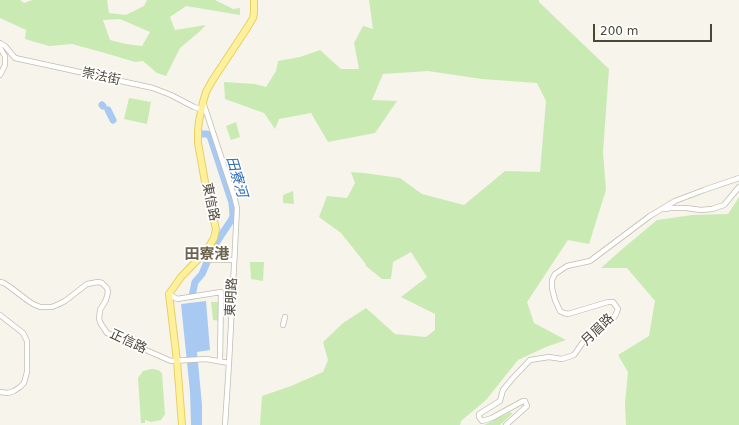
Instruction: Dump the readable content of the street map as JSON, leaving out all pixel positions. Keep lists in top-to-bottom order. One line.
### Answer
{"streets":{"main road":["東信路"],"street":["崇法街","東明路","月眉路","正信路"]},"crossings":[["崇法街","東信路"],["崇法街","東明路"],["東信路","東明路"]],"districts":["田寮港"],"water":["田寮河"],"scale_bar":"200 m"}
